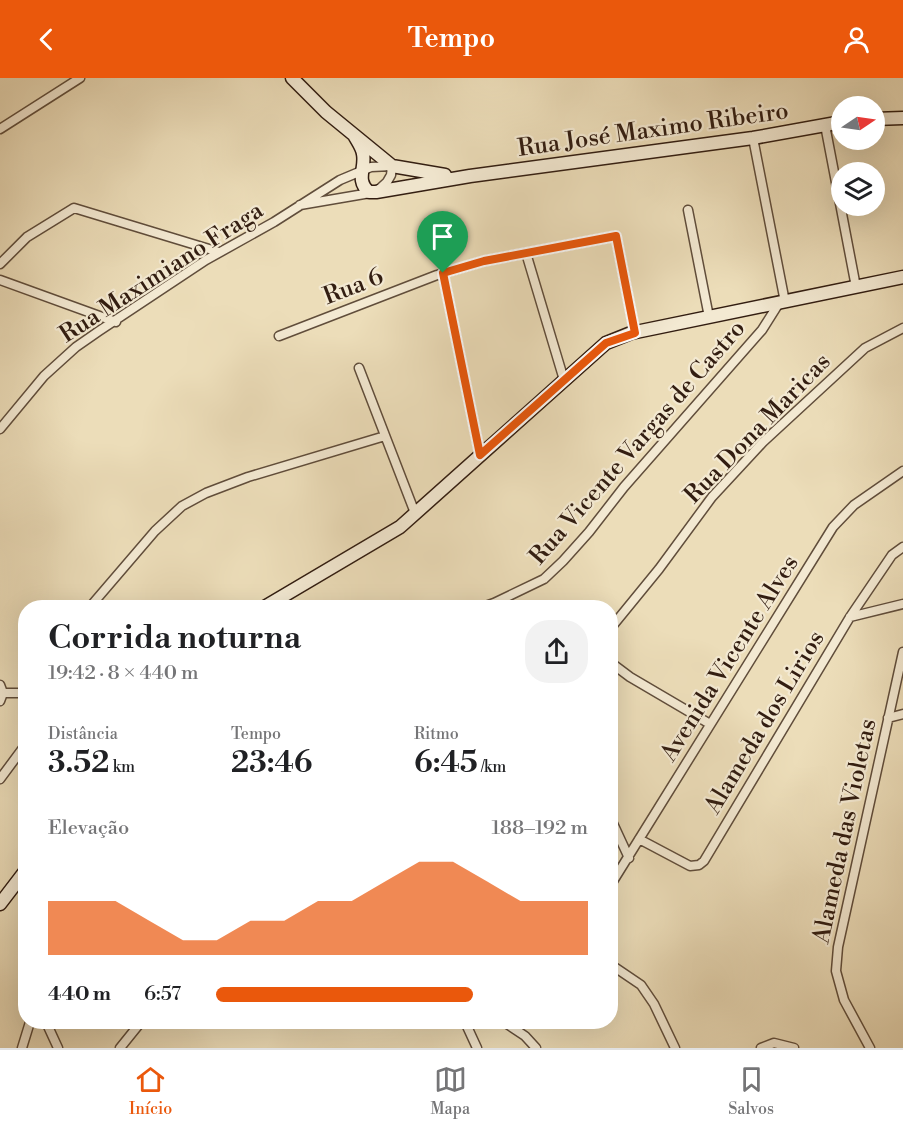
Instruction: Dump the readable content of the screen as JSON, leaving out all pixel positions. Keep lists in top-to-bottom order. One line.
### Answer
{"streets":{"street":["Rua José Maximo Ribeiro","Rua Maximiano Fraga","Rua 6","Rua Dona Maricas","Rua Vicente Vargas de Castro","Avenida Vicente Alves","Alameda dos Lirios","Alameda das Violetas"]},"crossings":[["Rua José Maximo Ribeiro","Rua Maximiano Fraga"],["Avenida Vicente Alves","Alameda dos Lirios"]],"north":"right","page":{"header":"Tempo","heading":["Corrida noturna","19:42 · 8 × 440 m"],"stats":[["Distância","3.52 km"],["Tempo","23:46"],["Ritmo","6:45 /km"]],"chart":["Elevação","188–192 m"],"list":[{"name":"440 m","note":"6:57"}],"tabs":["Início","Mapa","Salvos"]}}
